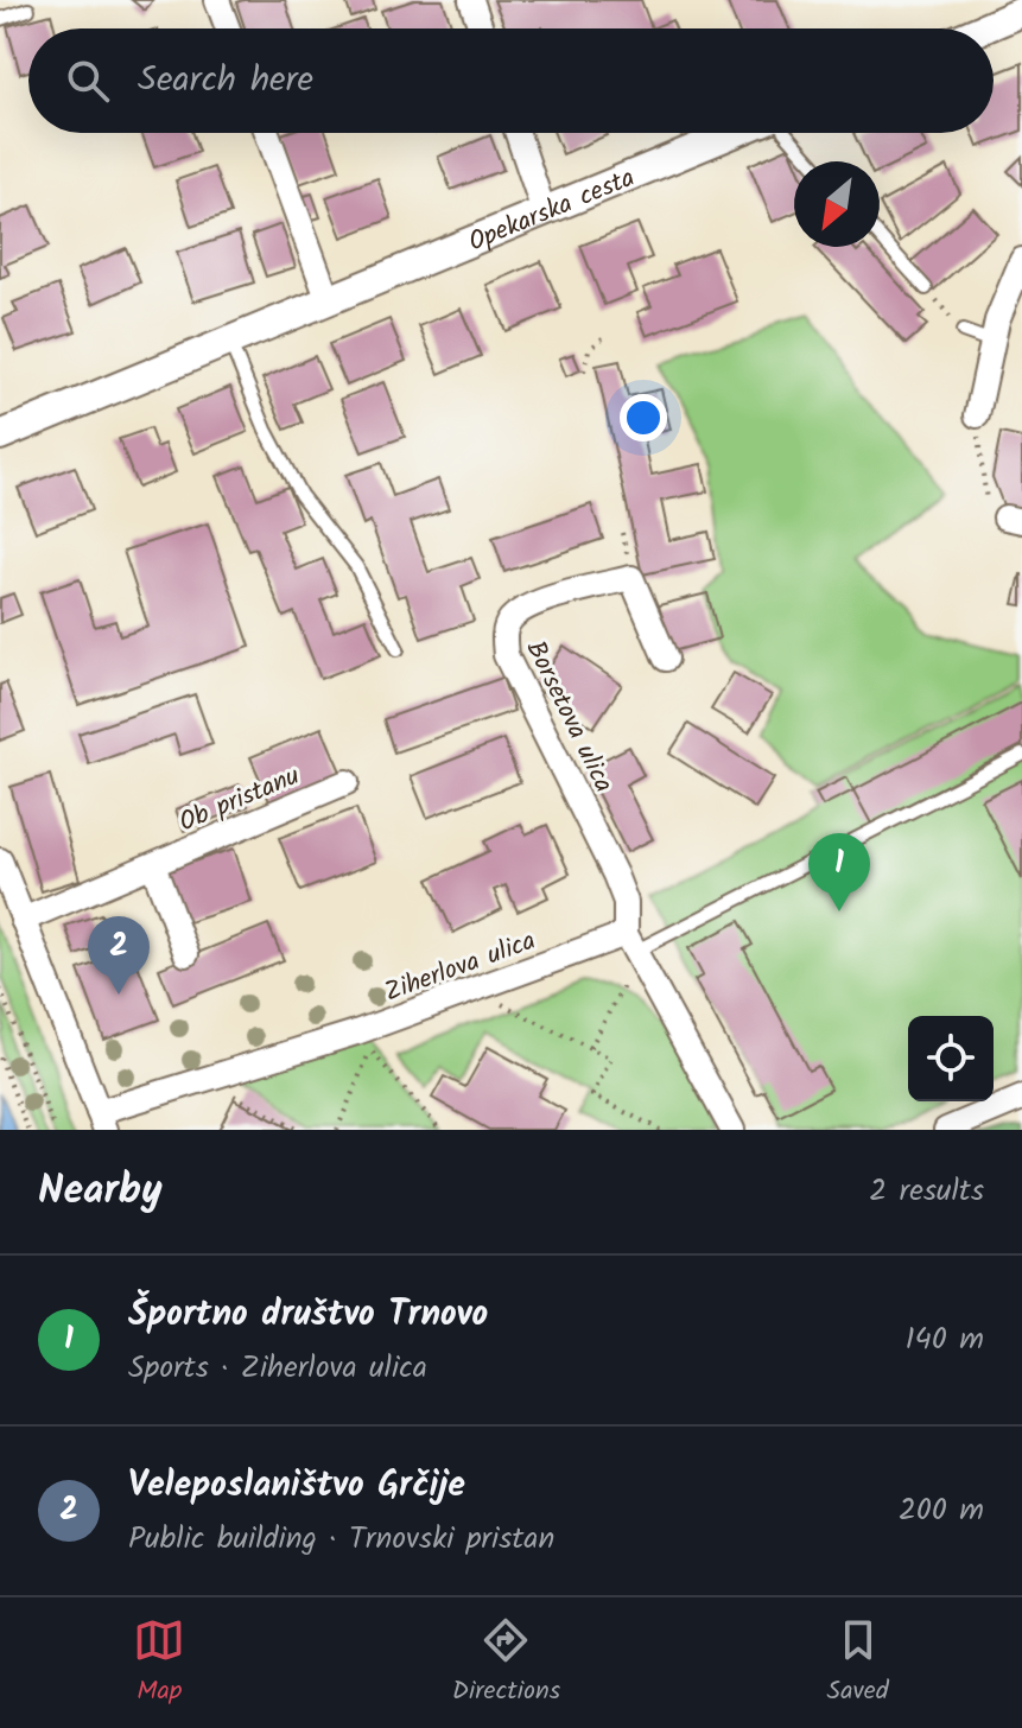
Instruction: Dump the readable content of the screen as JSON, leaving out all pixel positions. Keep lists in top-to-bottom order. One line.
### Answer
{"streets":{"street":["Opekarska cesta","Borsetova ulica","Ob pristanu","Ziherlova ulica"]},"crossings":[["Borsetova ulica","Ziherlova ulica"]],"north":"bottom left","page":{"search":"Search here","pins":["1","2"],"heading":["Nearby","2 results"],"list":[{"mark":"1","name":"Športno društvo Trnovo","note":"Sports · Ziherlova ulica","value":"140 m"},{"mark":"2","name":"Veleposlaništvo Grčije","note":"Public building · Trnovski pristan","value":"200 m"}],"nav":["Map","Directions","Saved"]}}
